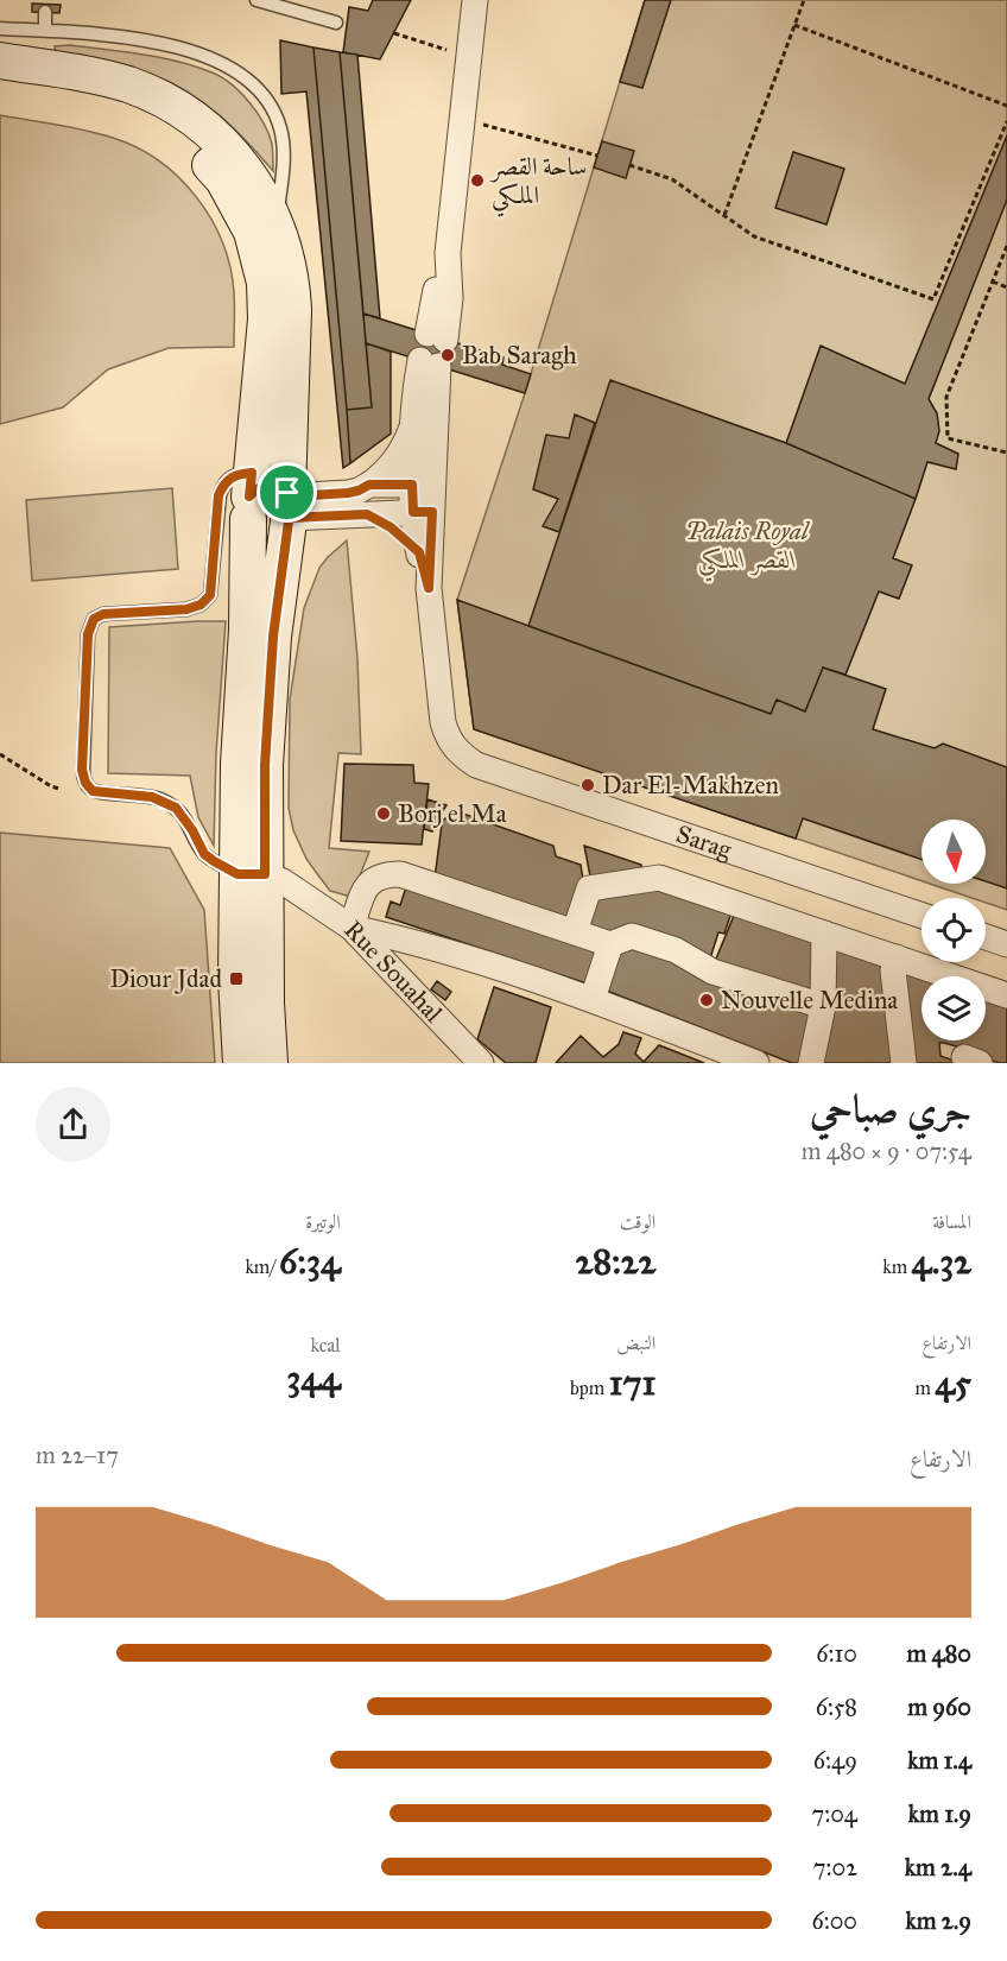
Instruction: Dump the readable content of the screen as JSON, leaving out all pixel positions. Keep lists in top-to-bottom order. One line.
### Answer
{"streets":{"street":["Sarag","Rue Souahal"]},"parks":["Palais Royal القصر الملكي"],"places":{"other":["ساحة القصر الملكي","Bab Saragh","Dar El-Makhzen","Borj el Ma","Nouvelle Medina"],"transit":["Diour Jdad"]},"north":"bottom","page":{"heading":["جري صباحي","07:54 · 9 × 480 m"],"stats":[["المسافة","4.32 km"],["الوقت","28:22"],["الوتيرة","6:34 /km"],["الارتفاع","45 m"],["النبض","171 bpm"],["kcal","344"]],"chart":["الارتفاع","17–22 m"],"list":[{"name":"480 m","note":"6:10"},{"name":"960 m","note":"6:58"},{"name":"1.4 km","note":"6:49"},{"name":"1.9 km","note":"7:04"},{"name":"2.4 km","note":"7:02"},{"name":"2.9 km","note":"6:00"}]}}
